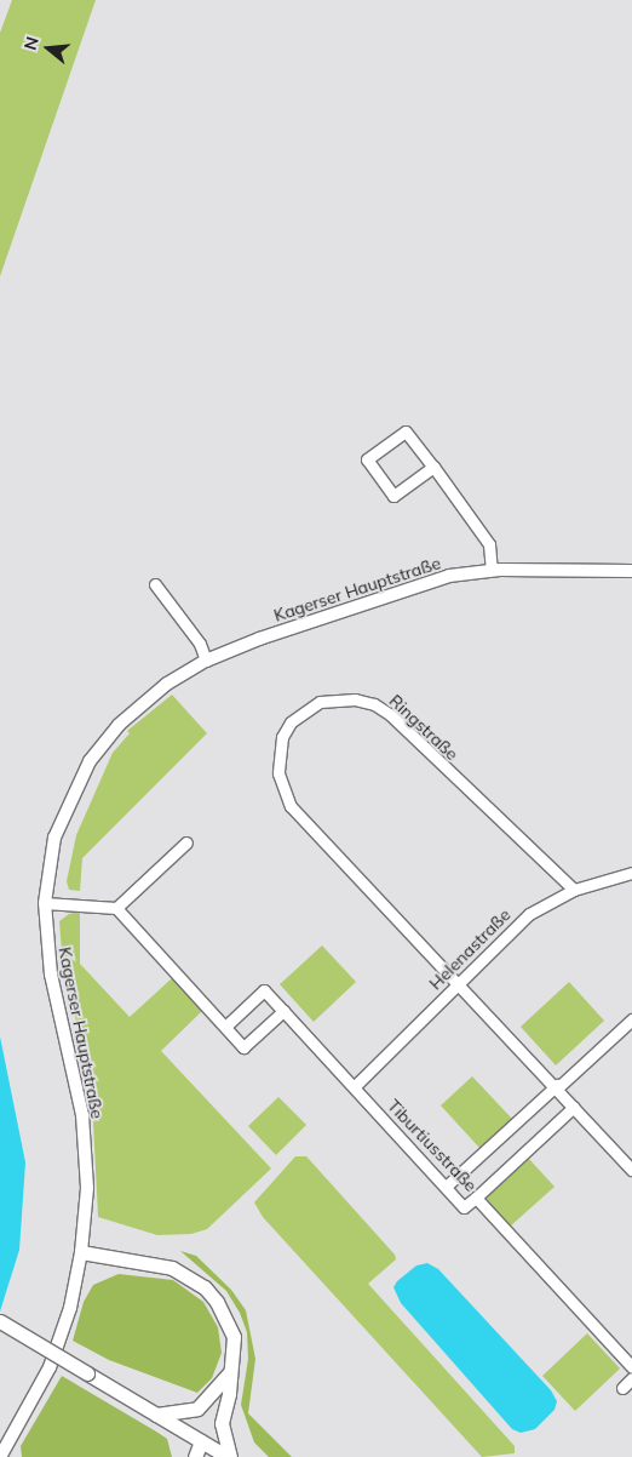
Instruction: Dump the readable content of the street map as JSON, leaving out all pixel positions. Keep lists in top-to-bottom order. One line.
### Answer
{"streets":{"street":["Kagerser Hauptstraße","Ringstraße","Helenastraße","Tiburtiusstraße"]},"crossings":[["Ringstraße","Helenastraße"],["Helenastraße","Tiburtiusstraße"]],"north":"left"}
